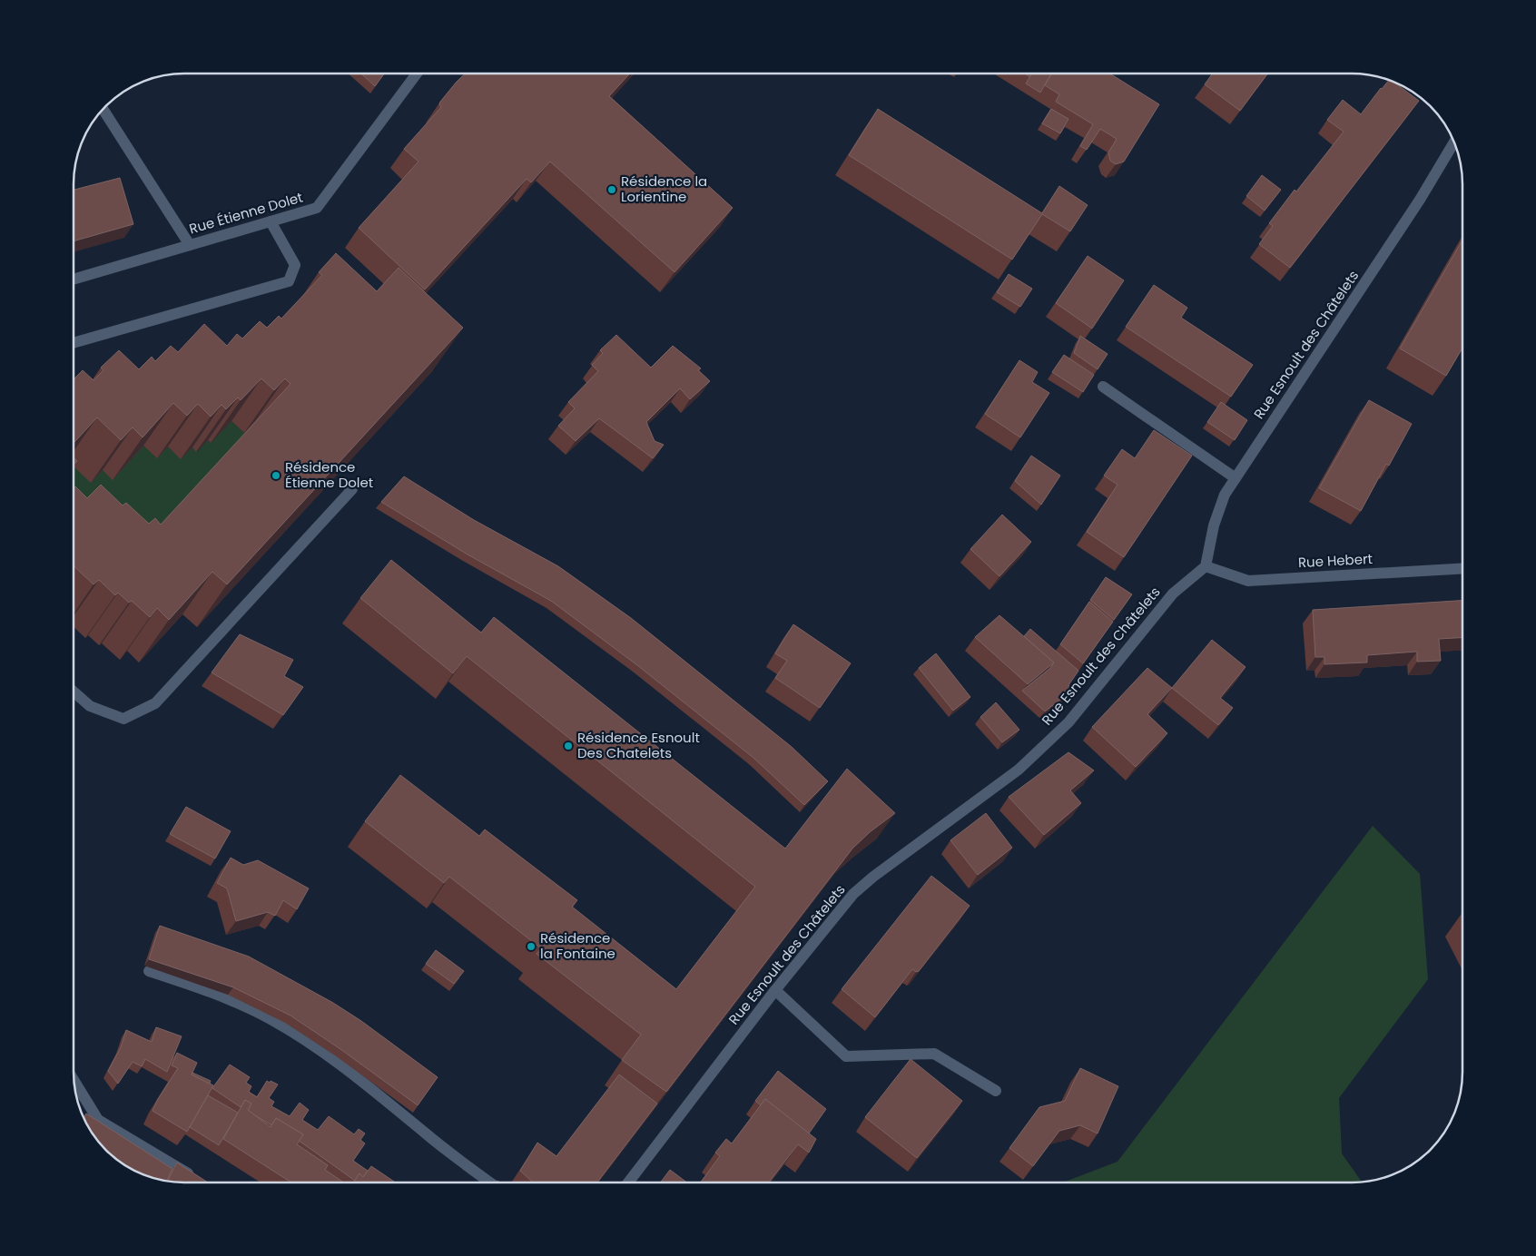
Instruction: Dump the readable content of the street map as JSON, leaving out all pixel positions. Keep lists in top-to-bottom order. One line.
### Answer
{"streets":{"street":["Rue Étienne Dolet","Rue Esnoult des Châtelets","Rue Hebert"]},"crossings":[["Rue Esnoult des Châtelets","Rue Hebert"]],"places":["Résidence la Lorientine","Résidence Étienne Dolet","Résidence Esnoult Des Chatelets","Résidence la Fontaine"]}
